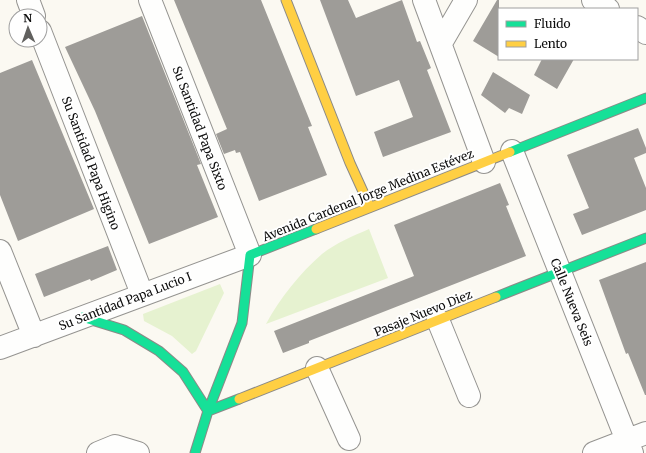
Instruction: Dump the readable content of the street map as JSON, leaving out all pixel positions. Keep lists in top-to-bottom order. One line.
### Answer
{"streets":{"street":["Su Santidad Papa Sixto","Su Santidad Papa Higino","Avenida Cardenal Jorge Medina Estévez","Su Santidad Papa Lucio I","Calle Nueva Seis","Pasaje Nuevo Diez"]},"crossings":[["Su Santidad Papa Sixto","Avenida Cardenal Jorge Medina Estévez"],["Su Santidad Papa Sixto","Su Santidad Papa Lucio I"],["Su Santidad Papa Higino","Su Santidad Papa Lucio I"],["Avenida Cardenal Jorge Medina Estévez","Su Santidad Papa Lucio I"],["Avenida Cardenal Jorge Medina Estévez","Calle Nueva Seis"],["Calle Nueva Seis","Pasaje Nuevo Diez"]],"legend":["Fluido","Lento"],"north":"top"}
